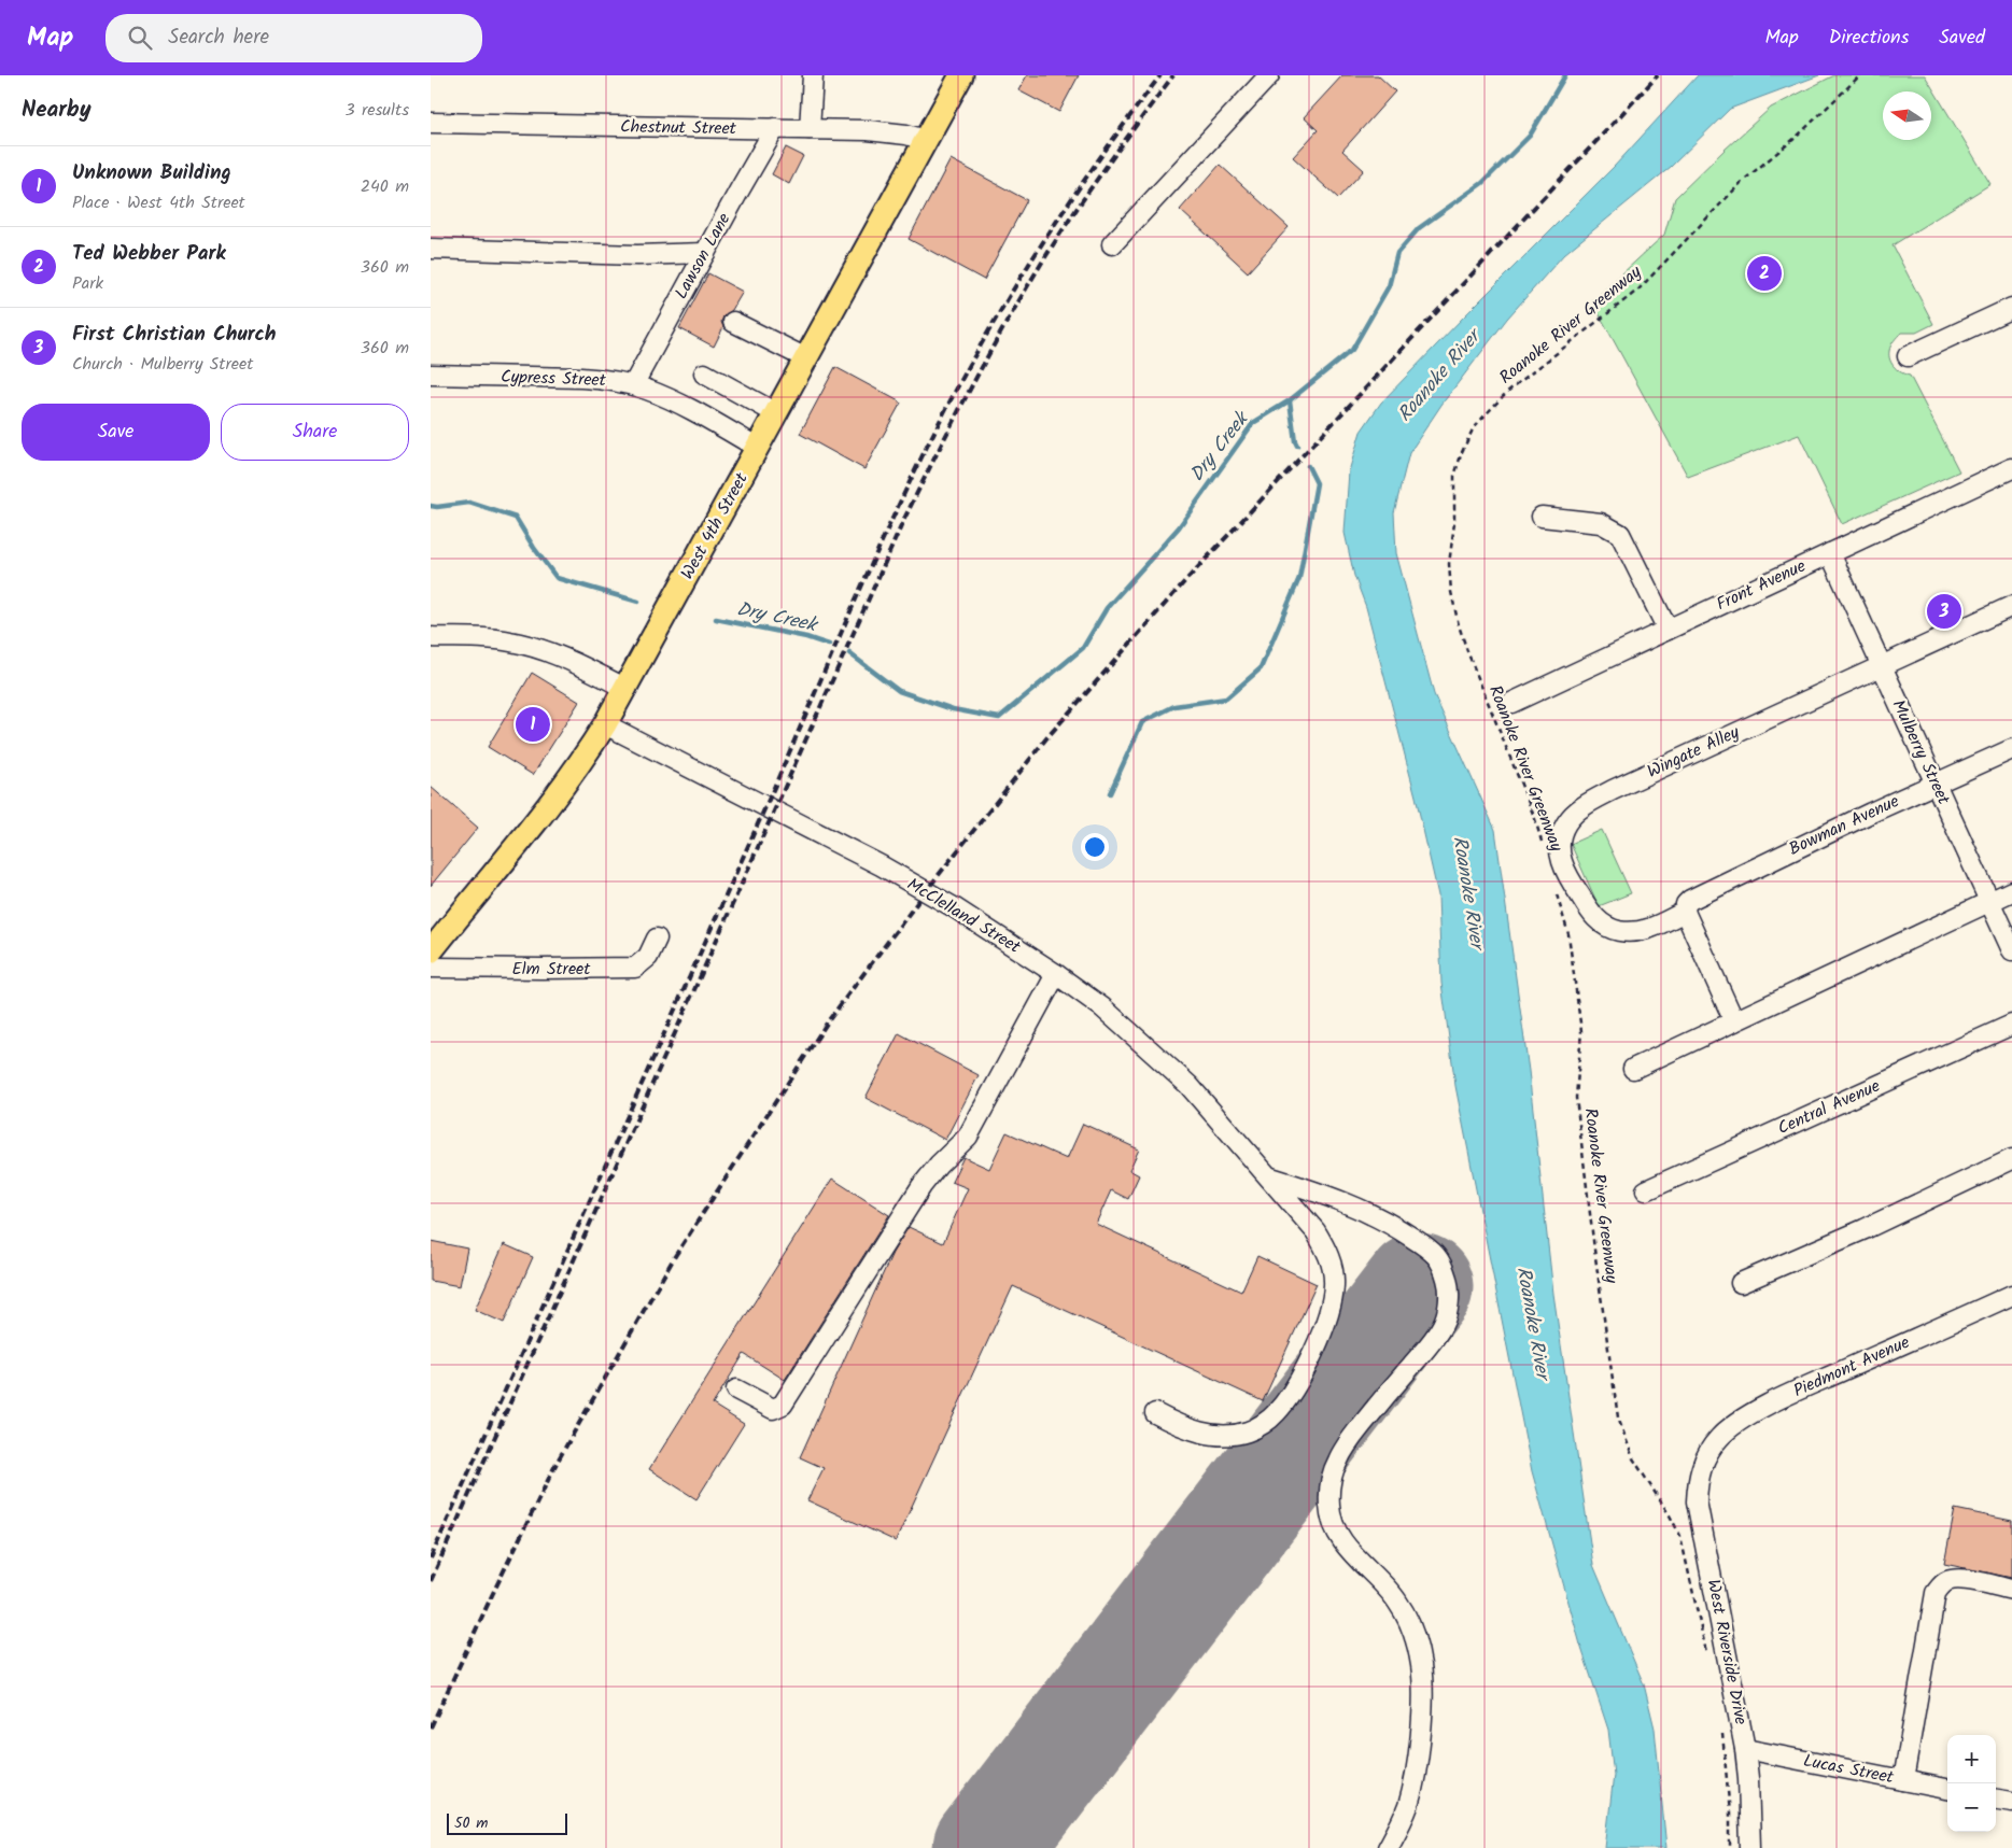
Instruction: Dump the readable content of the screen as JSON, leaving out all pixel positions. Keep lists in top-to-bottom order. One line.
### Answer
{"streets":{"main road":["West 4th Street"],"street":["Chestnut Street","Lawson Lane","Cypress Street","Front Avenue","Wingate Alley","Mulberry Street","Bowman Avenue","McClelland Street","Elm Street","Central Avenue","Piedmont Avenue","West Riverside Drive","Lucas Street"],"path":["Roanoke River Greenway"]},"crossings":[["Chestnut Street","Lawson Lane"],["Chestnut Street","West 4th Street"],["Lawson Lane","Cypress Street"],["Cypress Street","West 4th Street"],["West 4th Street","McClelland Street"],["Front Avenue","Mulberry Street"],["Wingate Alley","Mulberry Street"],["Wingate Alley","Bowman Avenue"],["Mulberry Street","Bowman Avenue"],["Piedmont Avenue","West Riverside Drive"],["West Riverside Drive","Lucas Street"]],"water":["Roanoke River","Dry Creek"],"scale_bar":"50 m","north":"left","page":{"header":"Map","search":"Search here","nav":["Map","Directions","Saved"],"heading":["Nearby","3 results"],"list":[{"mark":"1","name":"Unknown Building","note":"Place · West 4th Street","value":"240 m"},{"mark":"2","name":"Ted Webber Park","note":"Park","value":"360 m"},{"mark":"3","name":"First Christian Church","note":"Church · Mulberry Street","value":"360 m"}],"pins":["2","3","1"],"buttons":["Save","Share"],"map_buttons":["+","−"],"scale":"50 m"}}
